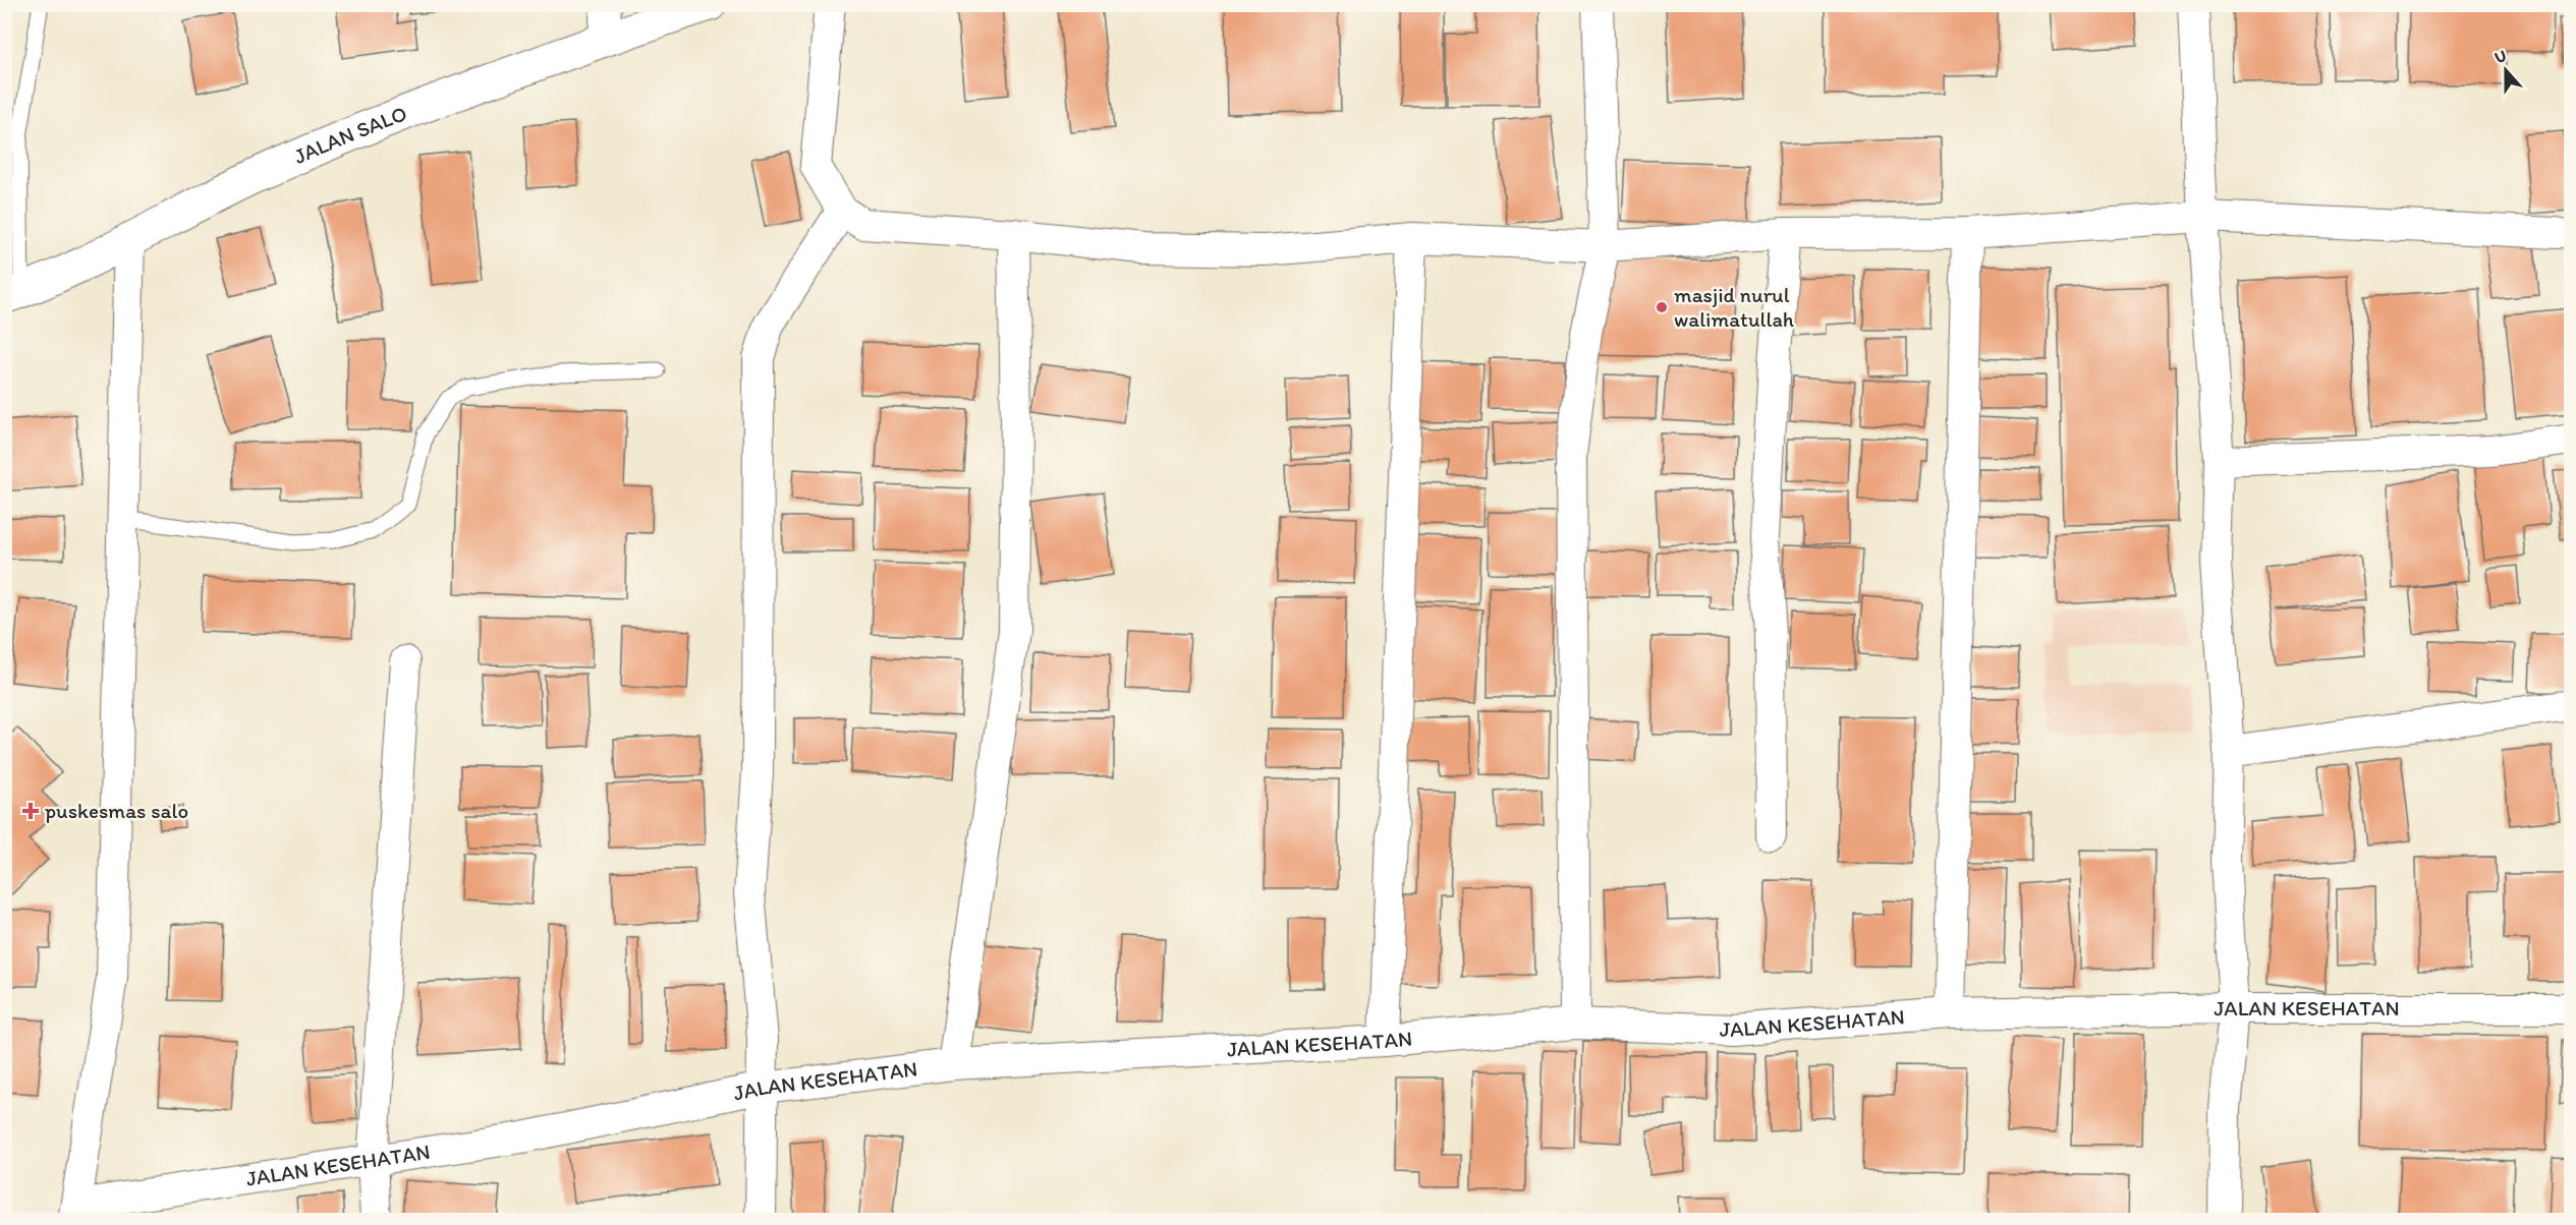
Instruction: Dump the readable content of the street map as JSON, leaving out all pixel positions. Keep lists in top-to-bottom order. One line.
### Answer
{"streets":{"street":["JALAN SALO","JALAN KESEHATAN"]},"places":{"other":["masjid nurul walimatullah"],"health":["puskesmas salo"]},"north":"top"}
